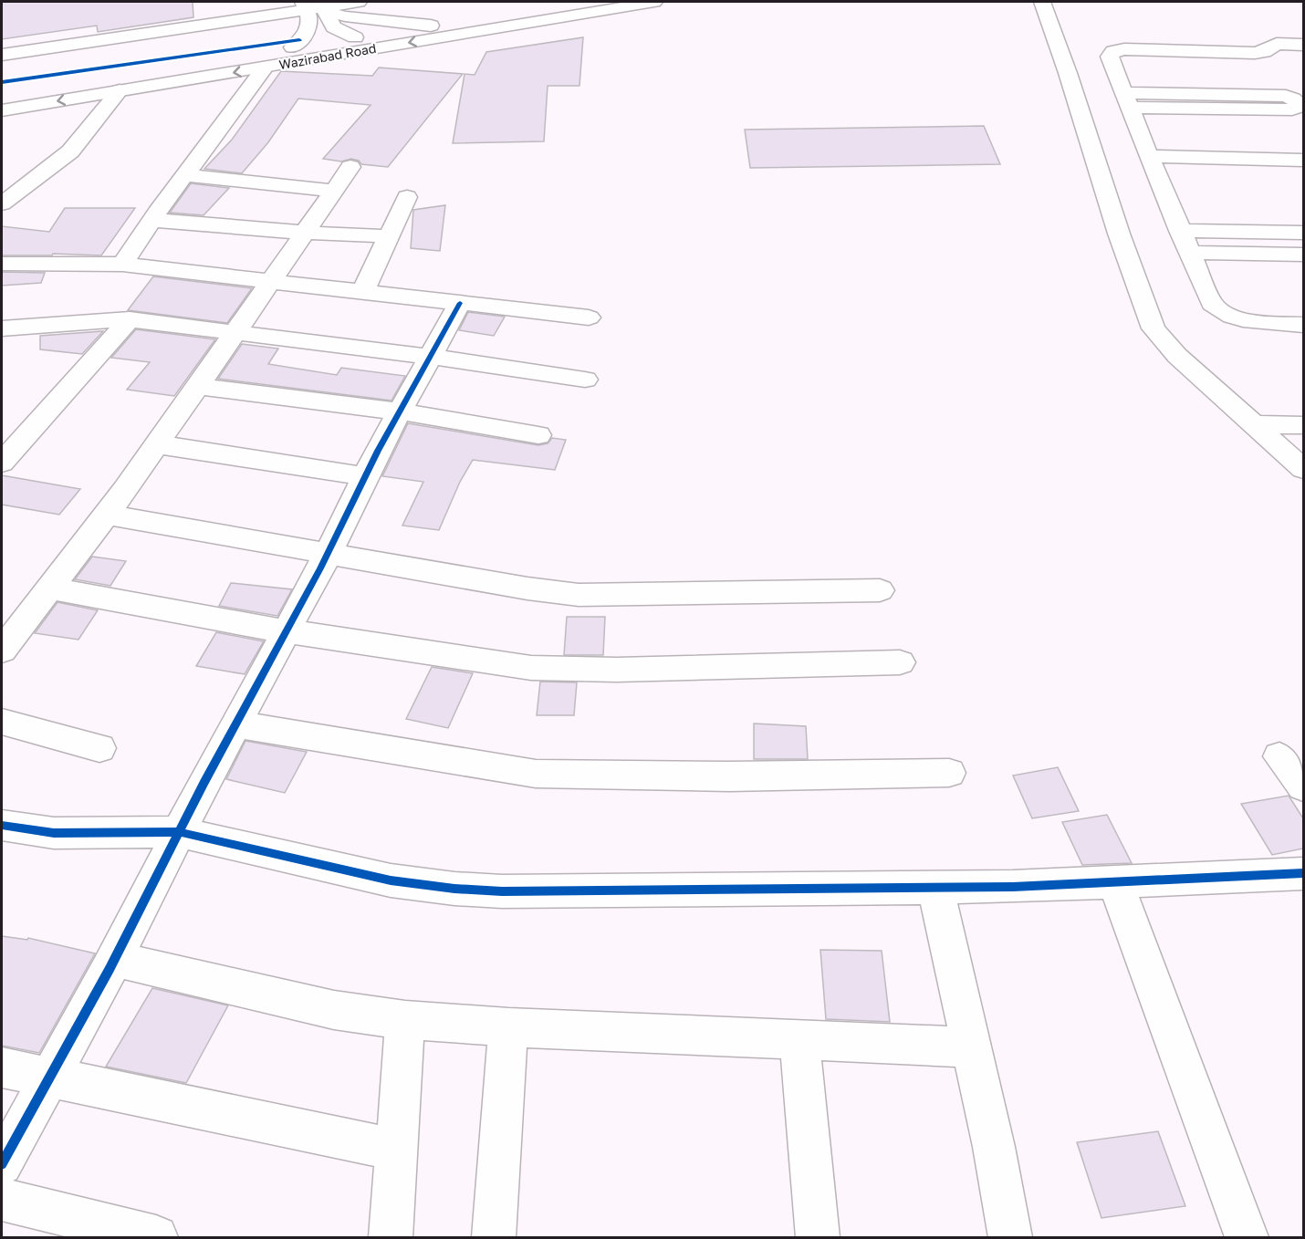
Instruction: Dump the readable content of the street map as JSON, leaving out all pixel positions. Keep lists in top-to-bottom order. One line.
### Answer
{"streets":{"main road":["Wazirabad Road"]}}
